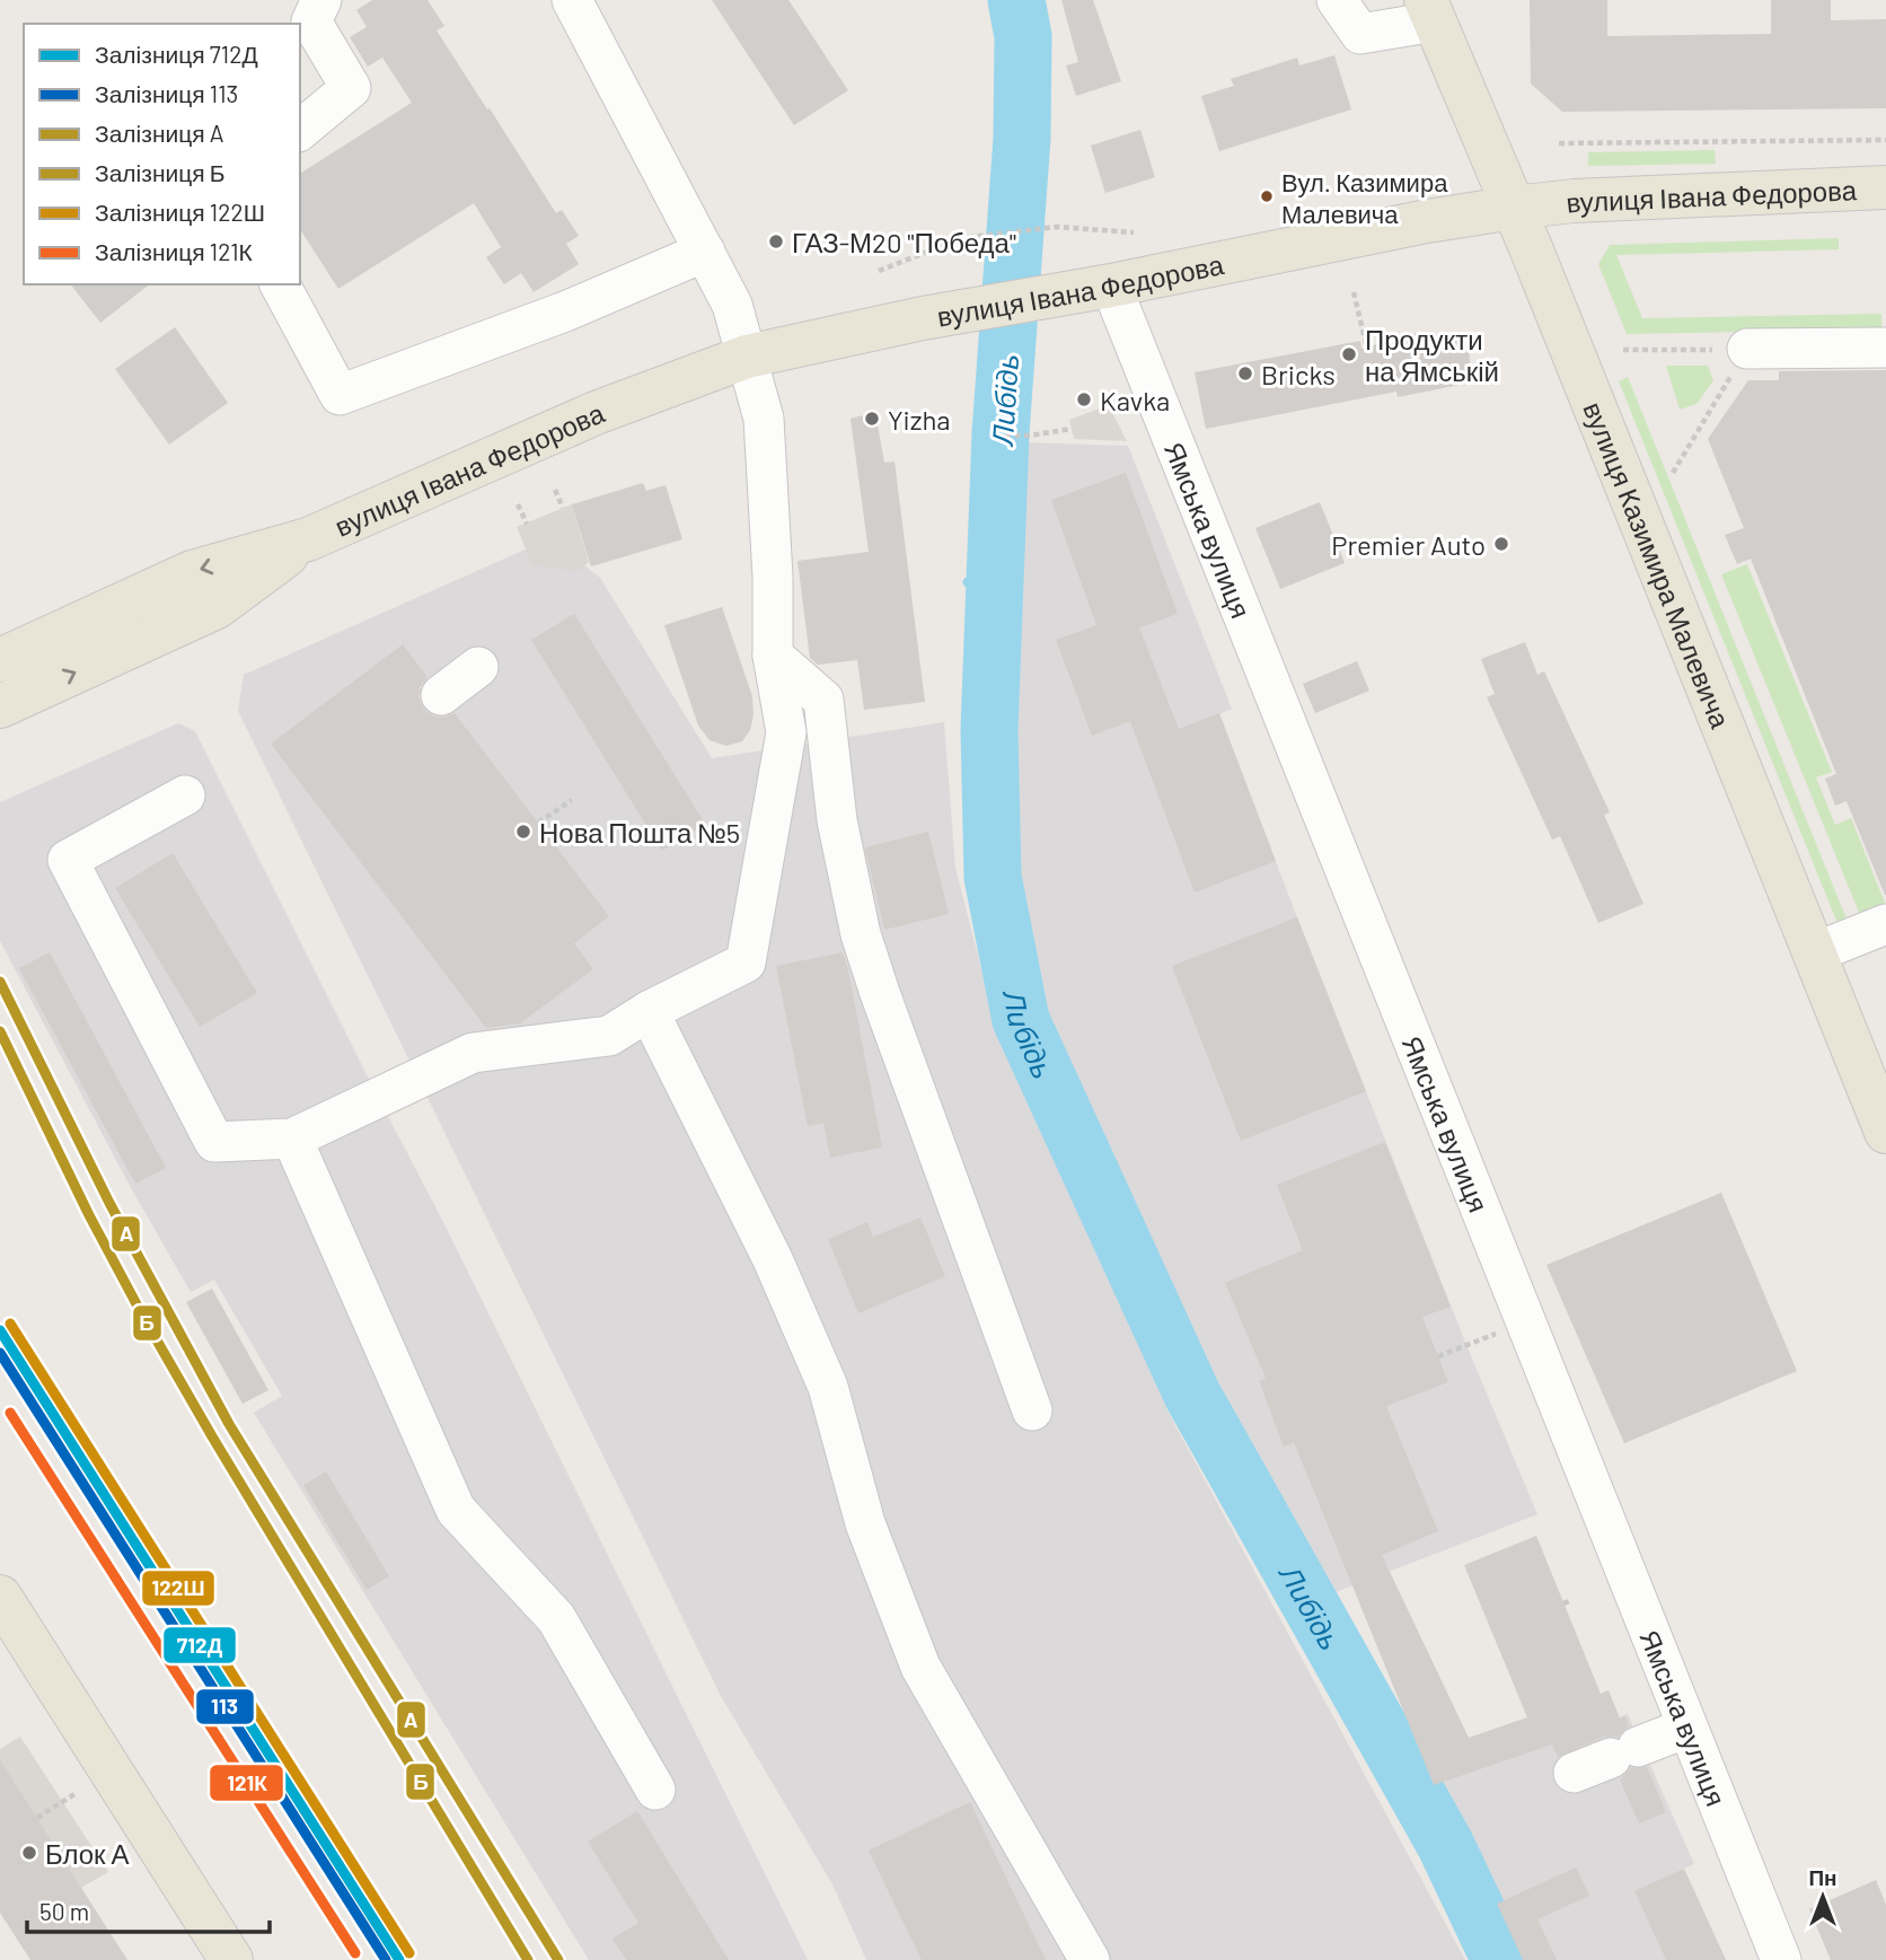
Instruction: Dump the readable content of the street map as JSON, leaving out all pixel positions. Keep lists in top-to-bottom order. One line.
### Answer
{"streets":{"main road":["вулиця Івана Федорова","вулиця Казимира Малевича"],"street":["Ямська вулиця"]},"crossings":[["вулиця Івана Федорова","Ямська вулиця"],["вулиця Івана Федорова","вулиця Казимира Малевича"]],"water":["Либідь"],"places":["Вул. Казимира Малевича","ГАЗ-М20 \"Победа\"","Продукти на Ямській","Bricks","Kavka","Yizha","Premier Auto","Нова Пошта №5","Блок А"],"lines":["rail line A","rail line Б","rail line 122Ш","rail line 712Д","rail line 113","rail line 121К"],"legend":["Залізниця 712Д","Залізниця 113","Залізниця A","Залізниця Б","Залізниця 122Ш","Залізниця 121К"],"scale_bar":"50 m","north":"top"}
